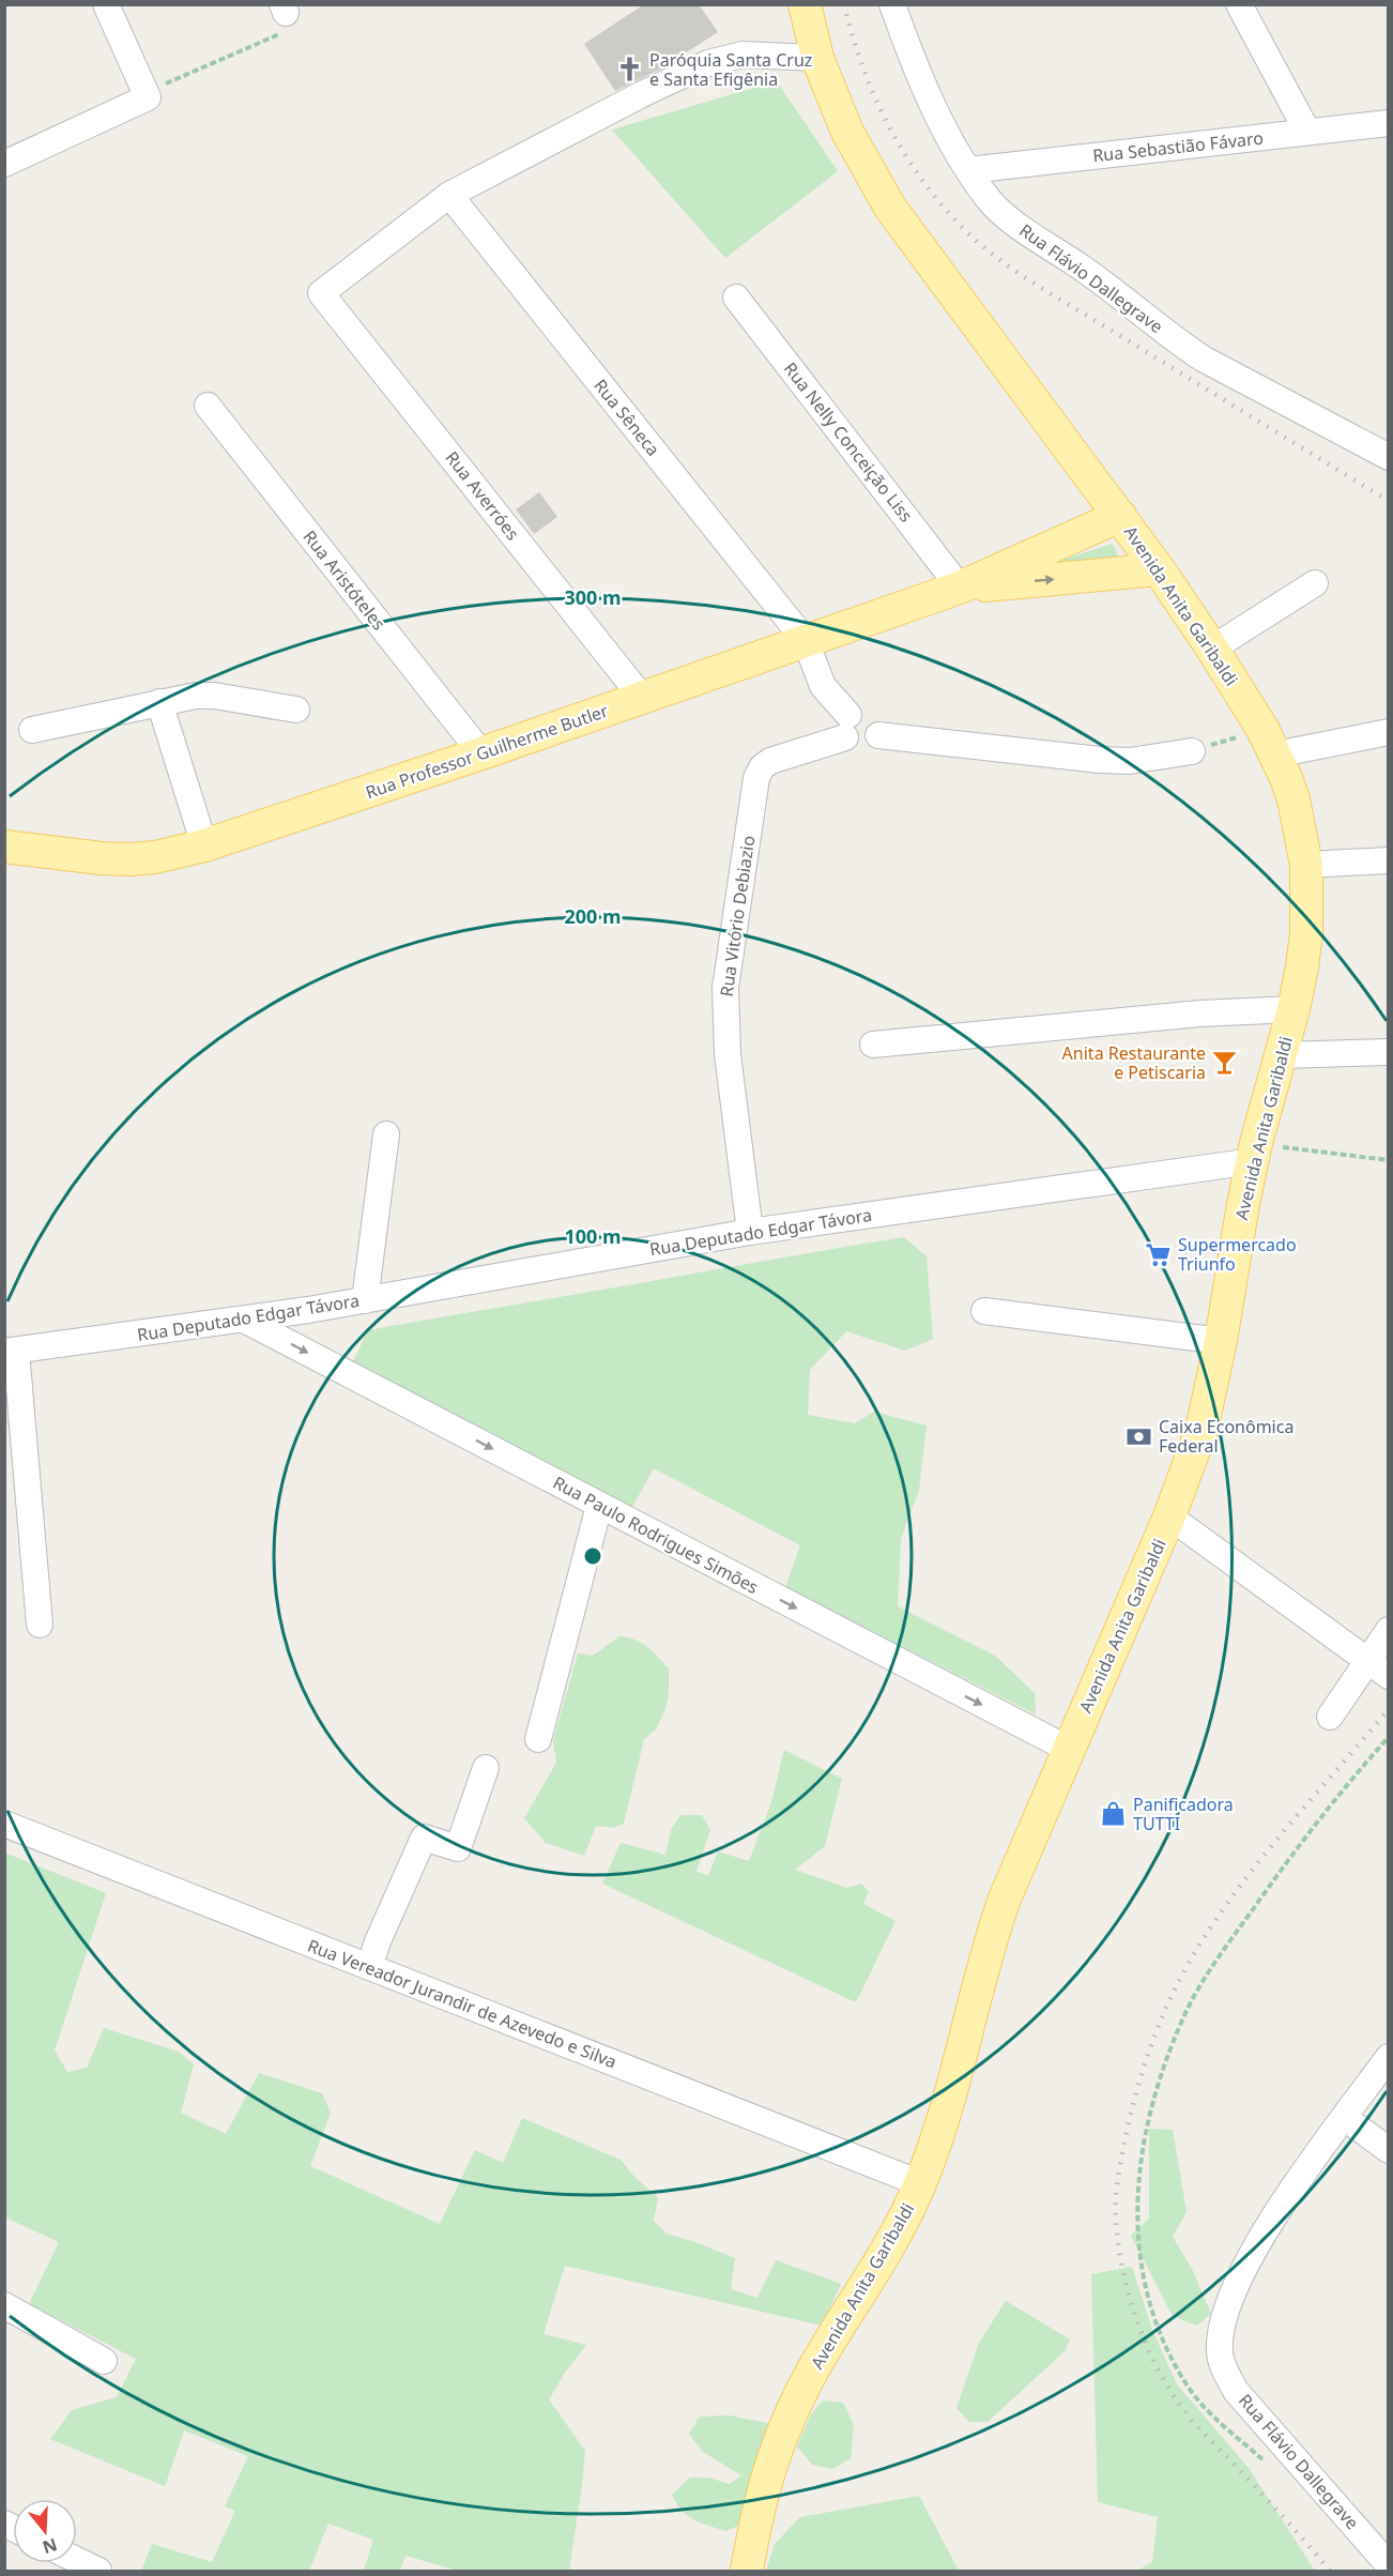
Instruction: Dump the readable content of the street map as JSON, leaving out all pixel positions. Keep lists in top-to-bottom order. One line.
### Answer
{"streets":{"main road":["Avenida Anita Garibaldi","Rua Professor Guilherme Butler"],"street":["Rua Sebastião Fávaro","Rua Flávio Dallegrave","Rua Sêneca","Rua Nelly Conceição Liss","Rua Averróes","Rua Aristóteles","Rua Vitório Debiazio","Rua Deputado Edgar Távora","Rua Paulo Rodrigues Simões","Rua Vereador Jurandir de Azevedo e Silva"]},"crossings":[["Rua Sebastião Fávaro","Rua Flávio Dallegrave"],["Rua Sêneca","Rua Averróes"],["Rua Sêneca","Rua Professor Guilherme Butler"],["Rua Sêneca","Rua Vitório Debiazio"],["Rua Nelly Conceição Liss","Rua Professor Guilherme Butler"],["Rua Averróes","Rua Professor Guilherme Butler"],["Rua Aristóteles","Rua Professor Guilherme Butler"],["Avenida Anita Garibaldi","Rua Professor Guilherme Butler"],["Avenida Anita Garibaldi","Rua Deputado Edgar Távora"],["Avenida Anita Garibaldi","Rua Paulo Rodrigues Simões"],["Avenida Anita Garibaldi","Rua Vereador Jurandir de Azevedo e Silva"],["Rua Vitório Debiazio","Rua Deputado Edgar Távora"],["Rua Deputado Edgar Távora","Rua Paulo Rodrigues Simões"]],"one_way":["Rua Paulo Rodrigues Simões"],"places":{"church":["Paróquia Santa Cruz e Santa Efigênia"],"bar":["Anita Restaurante e Petiscaria"],"supermarket":["Supermercado Triunfo"],"bank":["Caixa Econômica Federal"],"shop":["Panificadora TUTTI"]},"north":"bottom","rings":["300 m","200 m","100 m"]}
